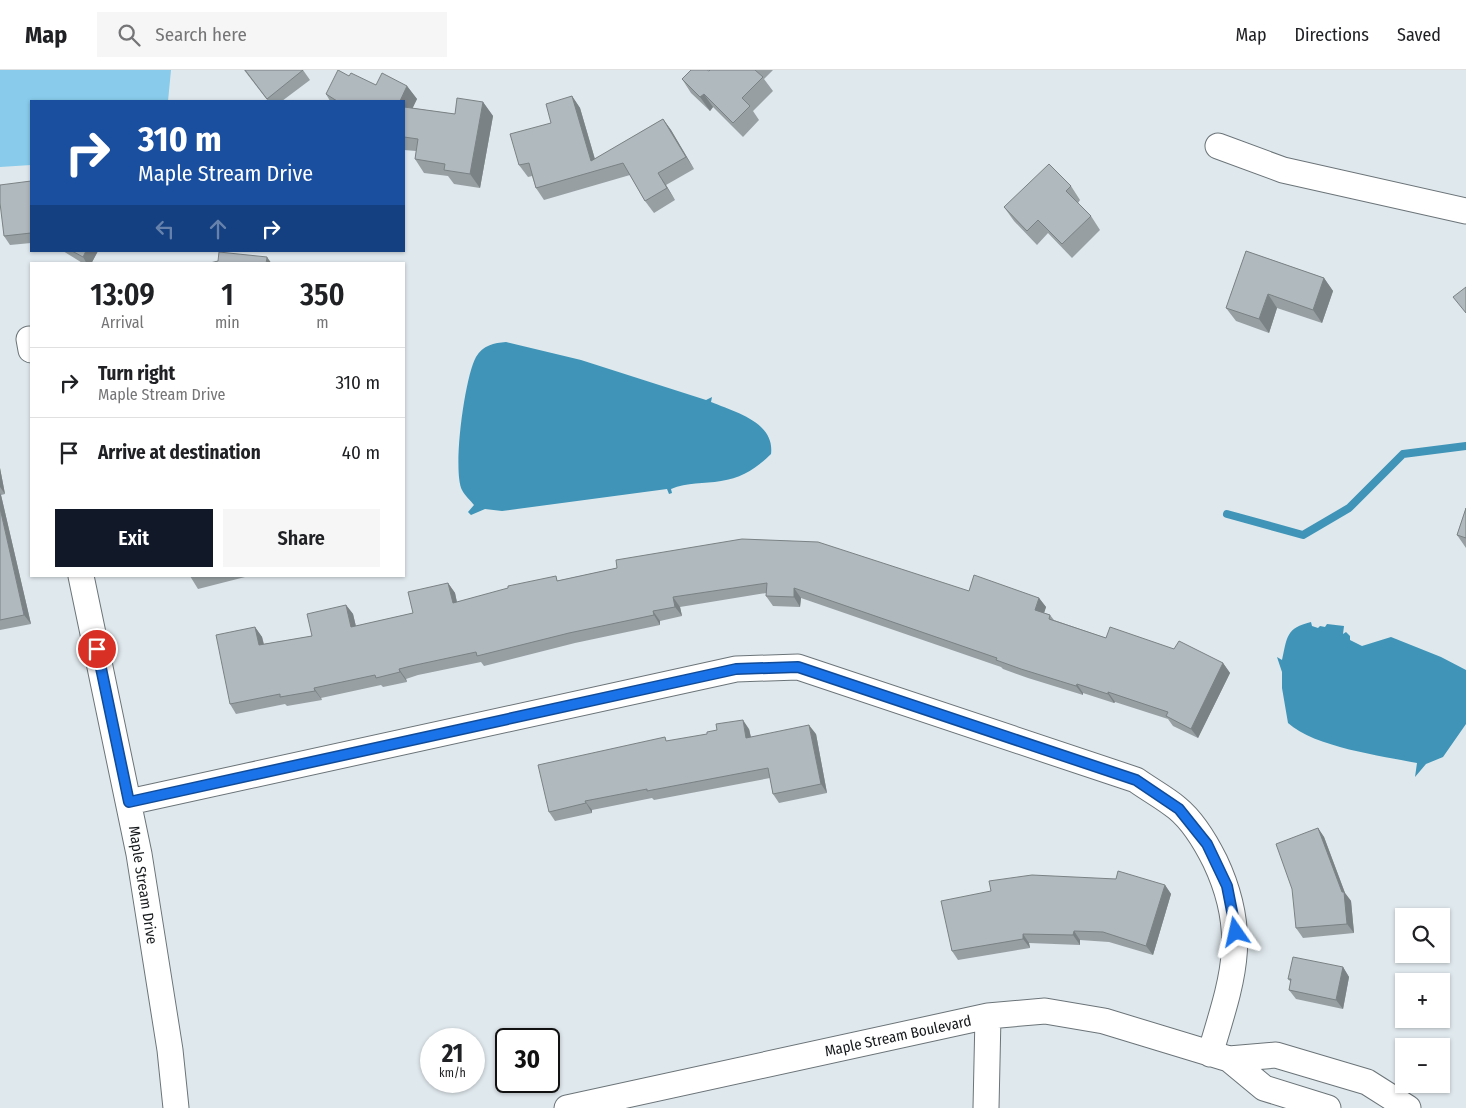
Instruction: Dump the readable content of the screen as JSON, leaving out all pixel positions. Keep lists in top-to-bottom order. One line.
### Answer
{"streets":{"street":["Maple Stream Drive","Maple Stream Boulevard"]},"page":{"header":"Map","search":"Search here","nav":["Map","Directions","Saved"],"turn":["310 m","Maple Stream Drive"],"eta":["13:09","Arrival","1","min","350","m"],"list":[{"name":"Turn right","note":"Maple Stream Drive","value":"310 m"},{"name":"Arrive at destination","value":"40 m"}],"buttons":["Exit","Share"],"map_buttons":["+","−"],"speed":"21 km/h","limit":"30"}}
